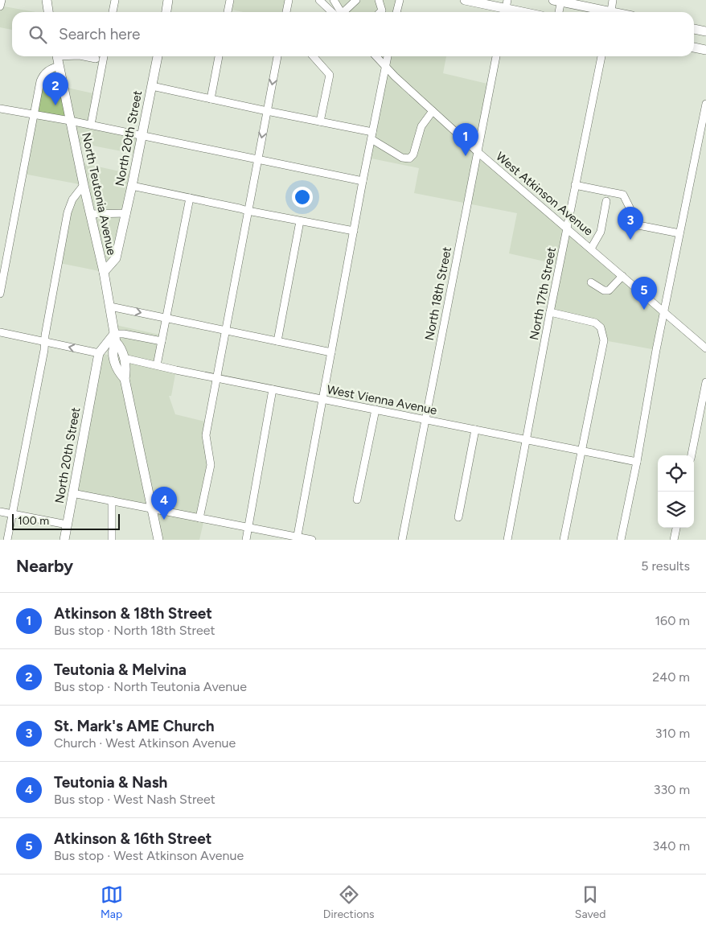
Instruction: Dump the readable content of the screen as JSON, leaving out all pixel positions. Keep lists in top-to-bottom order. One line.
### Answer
{"streets":{"main road":["North 20th Street","North Teutonia Avenue"],"street":["West Atkinson Avenue","North 18th Street","North 17th Street","West Vienna Avenue"]},"crossings":[["North 20th Street","North Teutonia Avenue"],["North Teutonia Avenue","West Vienna Avenue"],["West Atkinson Avenue","North 18th Street"],["West Atkinson Avenue","North 17th Street"],["North 18th Street","West Vienna Avenue"],["North 17th Street","West Vienna Avenue"]],"scale_bar":"100 m","page":{"search":"Search here","pins":["2","1","3","5","4"],"scale":"100 m","heading":["Nearby","5 results"],"list":[{"mark":"1","name":"Atkinson & 18th Street","note":"Bus stop · North 18th Street","value":"160 m"},{"mark":"2","name":"Teutonia & Melvina","note":"Bus stop · North Teutonia Avenue","value":"240 m"},{"mark":"3","name":"St. Mark's AME Church","note":"Church · West Atkinson Avenue","value":"310 m"},{"mark":"4","name":"Teutonia & Nash","note":"Bus stop · West Nash Street","value":"330 m"},{"mark":"5","name":"Atkinson & 16th Street","note":"Bus stop · West Atkinson Avenue","value":"340 m"}],"nav":["Map","Directions","Saved"]}}
